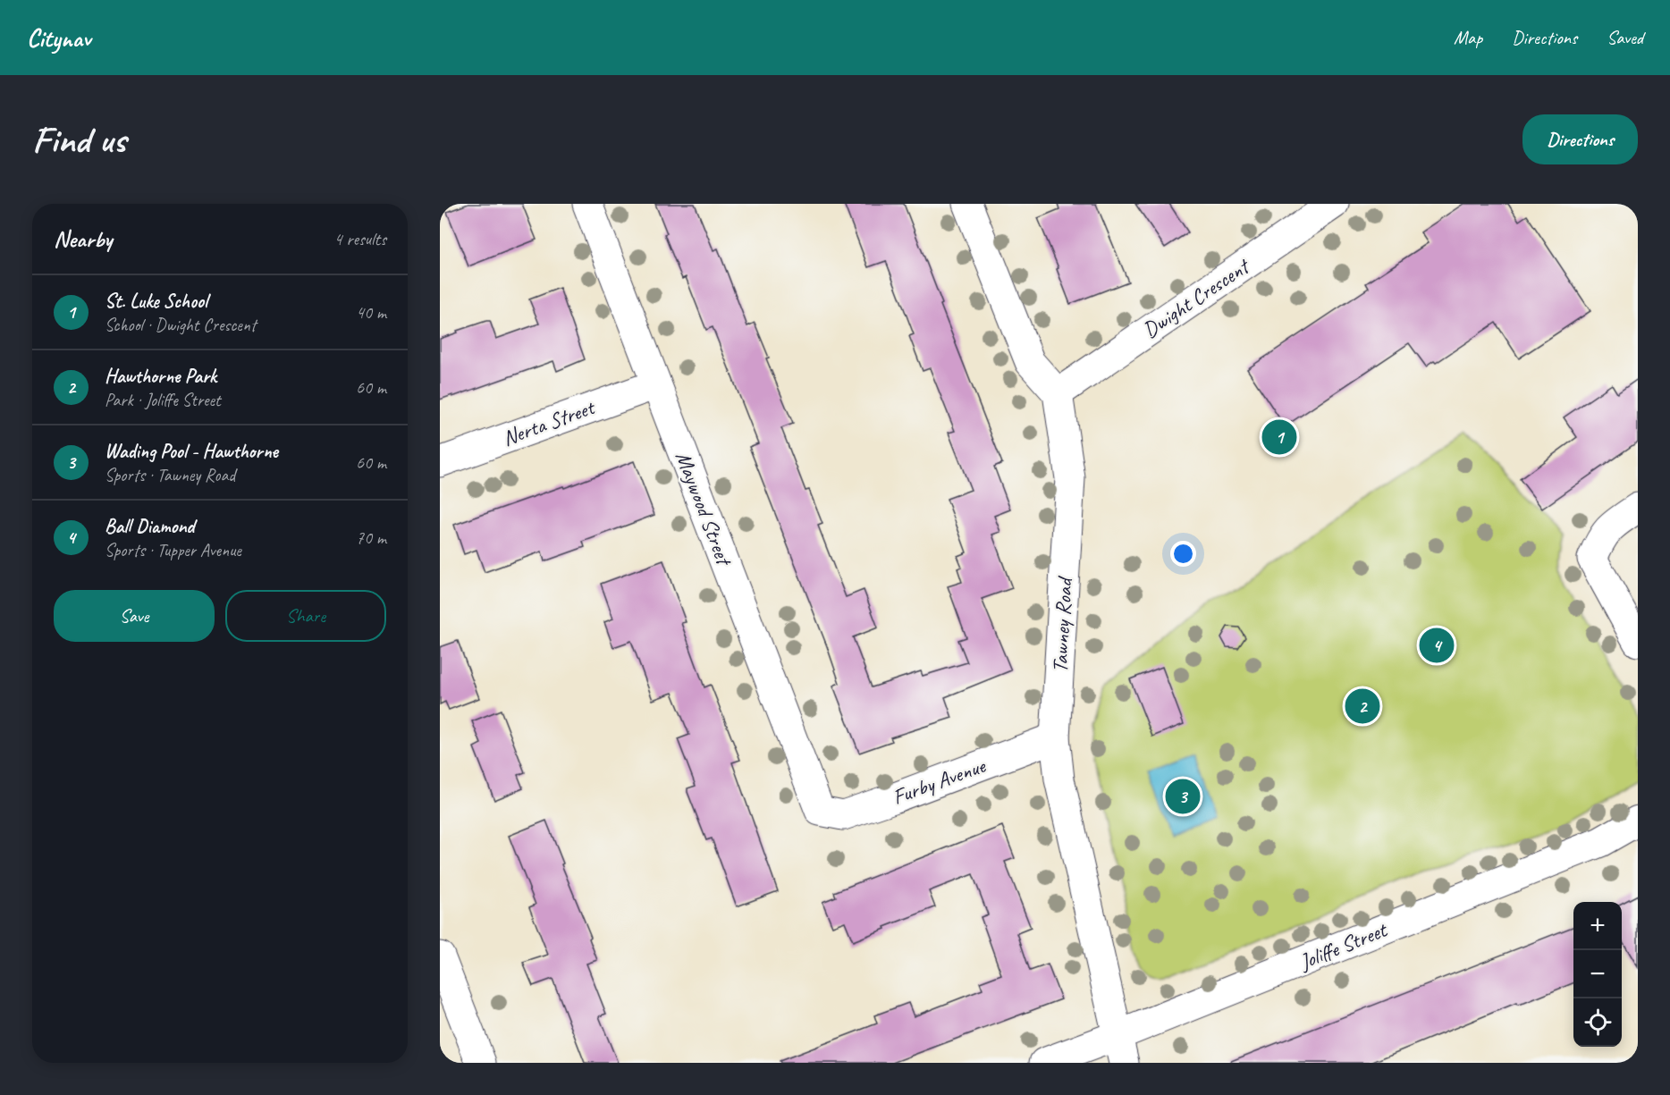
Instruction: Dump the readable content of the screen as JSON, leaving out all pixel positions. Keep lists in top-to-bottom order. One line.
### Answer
{"streets":{"street":["Dwight Crescent","Nerta Street","Maywood Street","Tawney Road","Furby Avenue","Joliffe Street"]},"crossings":[["Dwight Crescent","Tawney Road"],["Nerta Street","Maywood Street"],["Maywood Street","Furby Avenue"],["Tawney Road","Furby Avenue"],["Tawney Road","Joliffe Street"]],"page":{"header":"Citynav","nav":["Map","Directions","Saved"],"buttons":["Directions",["Save","Share"]],"title":"Find us","heading":["Nearby","4 results"],"list":[{"mark":"1","name":"St. Luke School","note":"School · Dwight Crescent","value":"40 m"},{"mark":"2","name":"Hawthorne Park","note":"Park · Joliffe Street","value":"60 m"},{"mark":"3","name":"Wading Pool - Hawthorne","note":"Sports · Tawney Road","value":"60 m"},{"mark":"4","name":"Ball Diamond","note":"Sports · Tupper Avenue","value":"70 m"}],"pins":["1","4","2","3"],"map_buttons":["+","−"]}}
